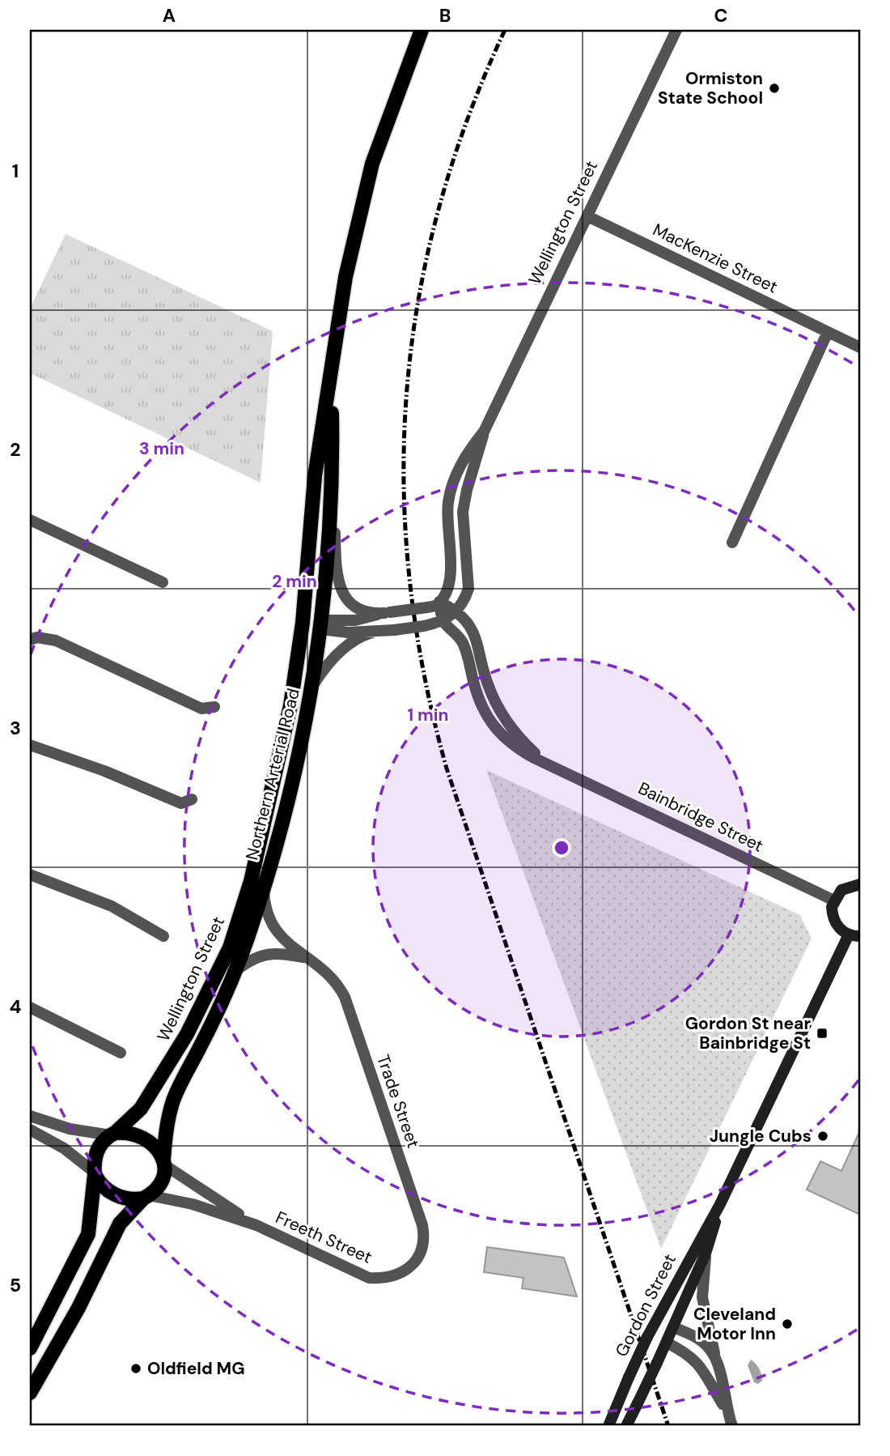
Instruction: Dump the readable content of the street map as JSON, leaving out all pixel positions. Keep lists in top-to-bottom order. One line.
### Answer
{"streets":{"main road":["Wellington Street","Northern Arterial Road"],"street":["MacKenzie Street","Bainbridge Street","Trade Street","Freeth Street","Gordon Street"]},"crossings":[["Wellington Street","MacKenzie Street"],["Wellington Street","Northern Arterial Road"],["Wellington Street","Bainbridge Street"],["Wellington Street","Freeth Street"],["Northern Arterial Road","Trade Street"],["Northern Arterial Road","Freeth Street"],["Trade Street","Freeth Street"]],"places":{"other":["Ormiston State School","Jungle Cubs","Cleveland Motor Inn","Oldfield MG"],"transit":["Gordon St near Bainbridge St"]},"grid":{"columns":["A","B","C"],"rows":["1","2","3","4","5"]},"rings":["3 min","2 min","1 min"]}
